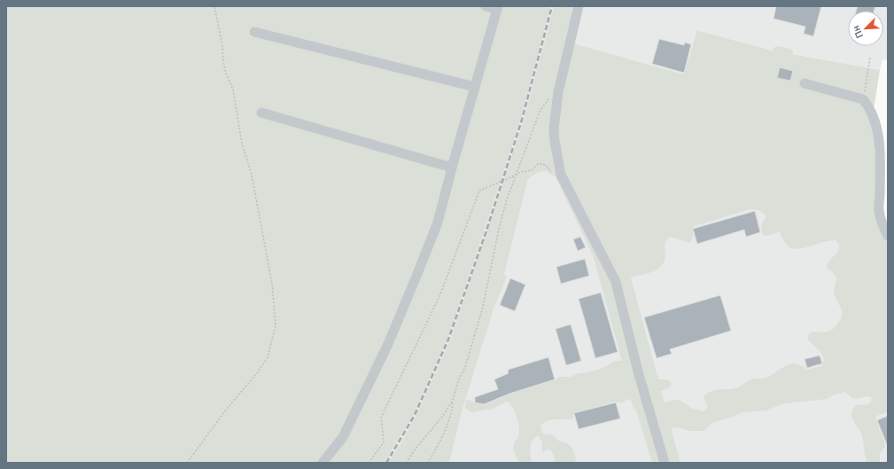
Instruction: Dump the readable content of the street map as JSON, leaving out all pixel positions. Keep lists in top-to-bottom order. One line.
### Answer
{"north":"bottom left"}
